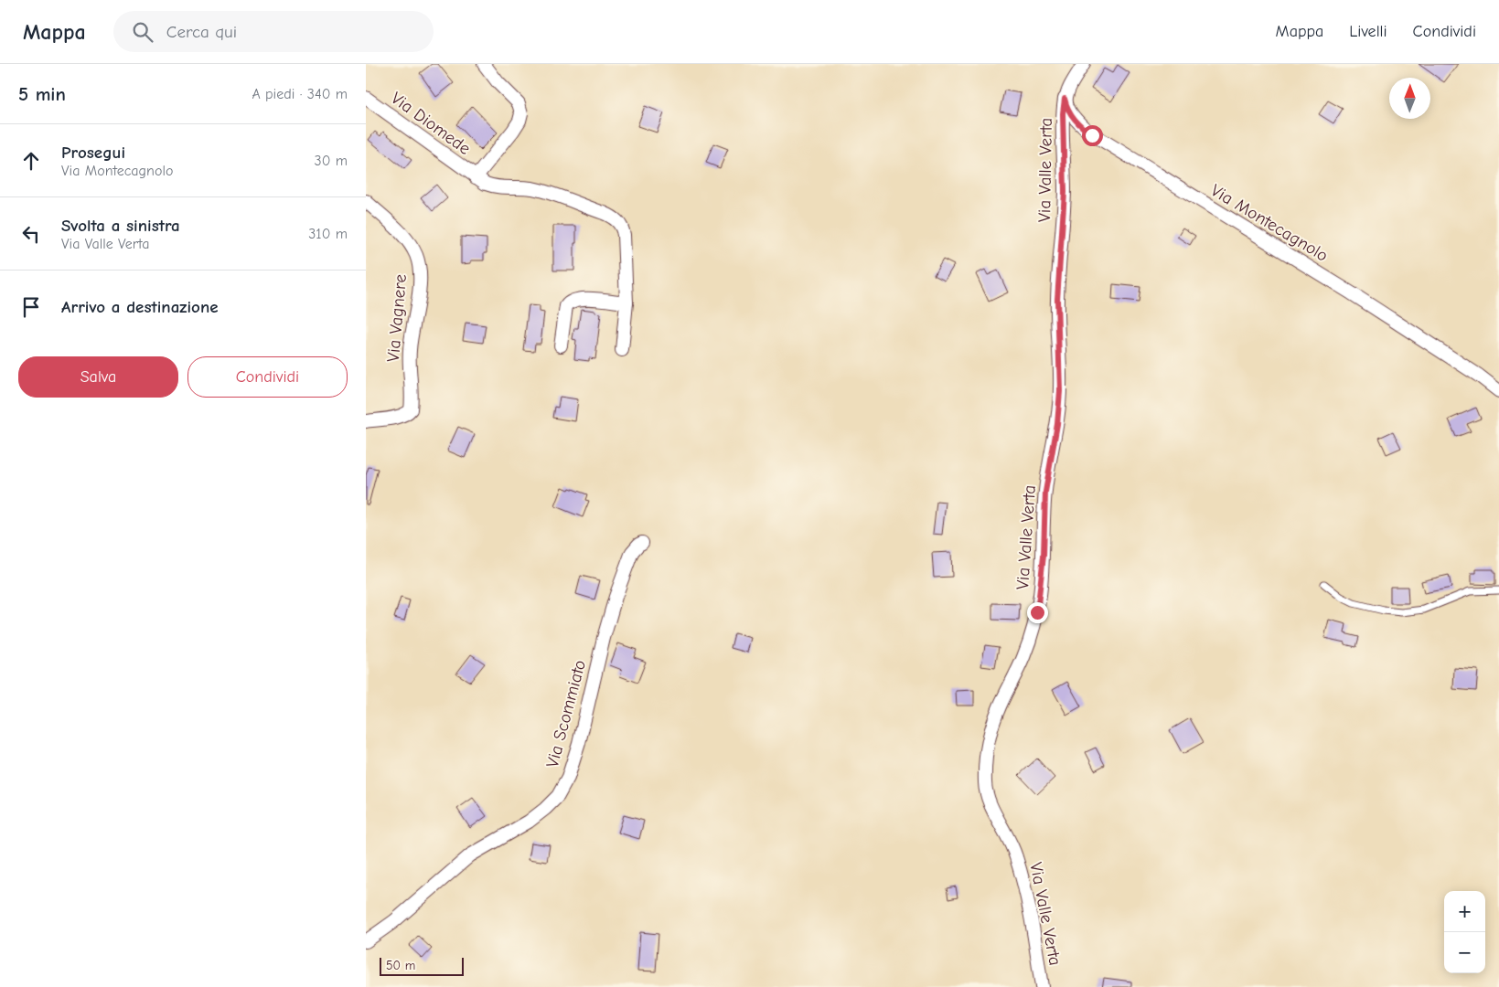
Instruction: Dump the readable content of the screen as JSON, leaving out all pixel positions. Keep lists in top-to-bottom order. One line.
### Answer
{"streets":{"street":["Via Diomede","Via Valle Verta","Via Montecagnolo","Via Vagnere","Via Scommiato"]},"crossings":[["Via Valle Verta","Via Montecagnolo"]],"scale_bar":"50 m","north":"top","page":{"header":"Mappa","search":"Cerca qui","nav":["Mappa","Livelli","Condividi"],"heading":["5 min","A piedi · 340 m"],"list":[["Prosegui","Via Montecagnolo","30 m"],["Svolta a sinistra","Via Valle Verta","310 m"],"Arrivo a destinazione"],"buttons":["Salva","Condividi"],"map_buttons":["+","−"],"scale":"50 m"}}
